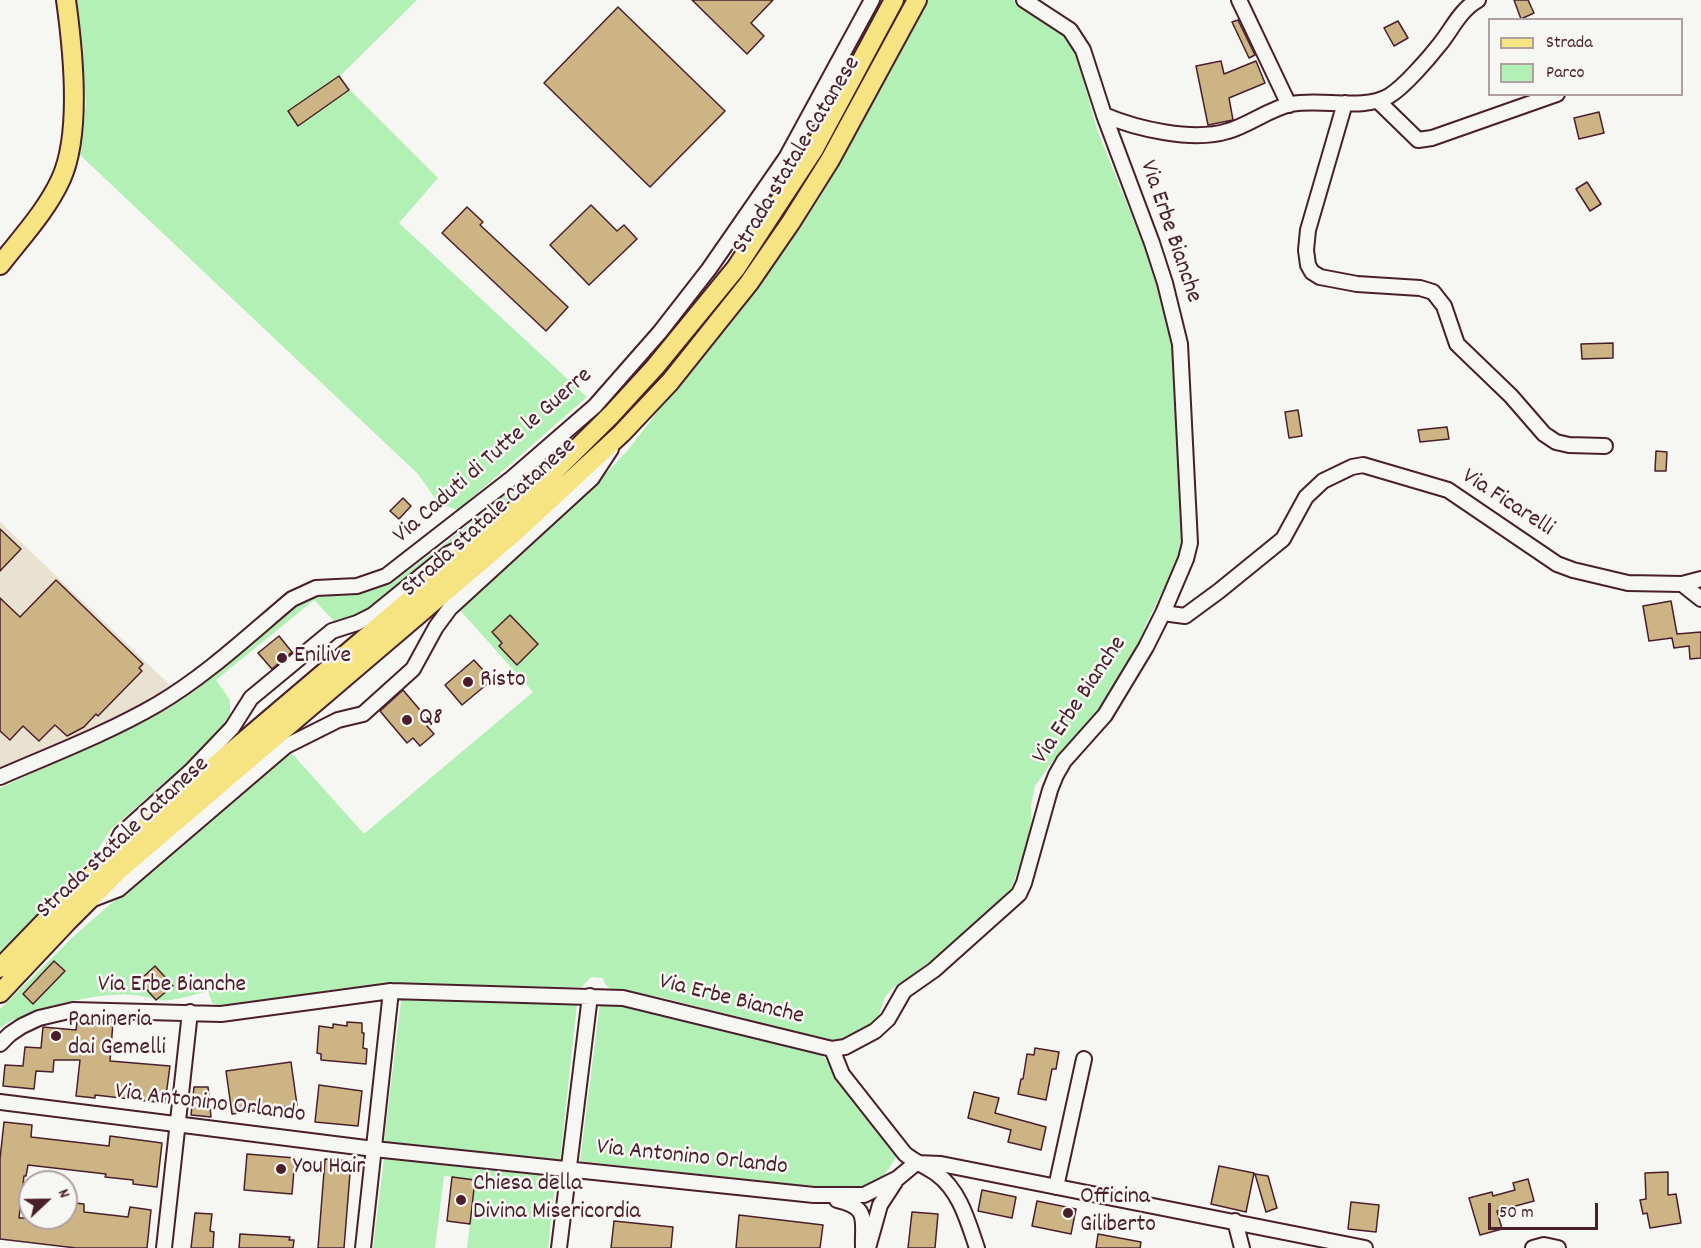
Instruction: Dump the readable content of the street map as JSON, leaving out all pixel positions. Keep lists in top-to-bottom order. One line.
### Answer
{"streets":{"main road":["Strada statale Catanese"],"street":["Via Erbe Bianche","Via Caduti di Tutte le Guerre","Via Ficarelli","Via Antonino Orlando"]},"crossings":[["Via Erbe Bianche","Via Ficarelli"]],"places":["Enilive","Risto","Q8","Panineria dai Gemelli","You Hair","Chiesa della Divina Misericordia","Officina Giliberto"],"legend":["Strada","Parco"],"scale_bar":"50 m","north":"right"}
